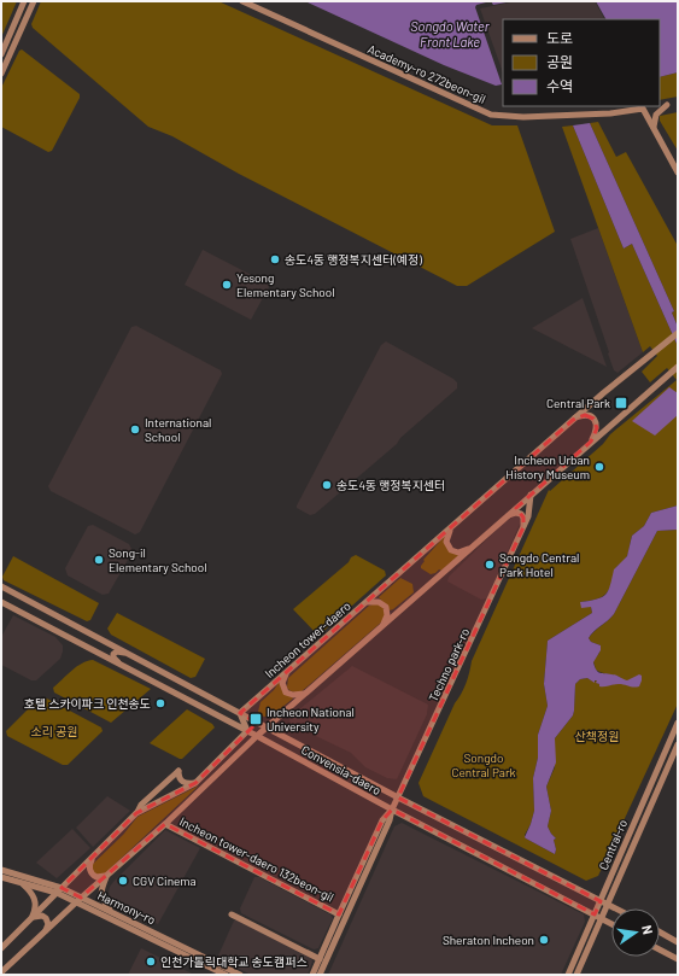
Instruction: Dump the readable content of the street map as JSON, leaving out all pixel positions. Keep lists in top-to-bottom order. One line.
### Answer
{"streets":{"main road":["Academy-ro 272beon-gil","Incheon tower-daero","Techno park-ro","Convensia-daero","Central-ro","Incheon tower-daero 132beon-gil","Harmony-ro"]},"crossings":[["Incheon tower-daero","Convensia-daero"],["Techno park-ro","Convensia-daero"],["Techno park-ro","Incheon tower-daero 132beon-gil"],["Convensia-daero","Central-ro"]],"water":["Songdo Water Front Lake"],"parks":["소리 공원","산책정원","Songdo Central Park"],"places":{"other":["송도4동 행정복지센터(예정)","Yesong Elementary School","International School","Incheon Urban History Museum","송도4동 행정복지센터","Song-il Elementary School","Songdo Central Park Hotel","호텔 스카이파크 인천송도","CGV Cinema","Sheraton Incheon","인천가톨릭대학교 송도캠퍼스"],"transit":["Central Park","Incheon National University"]},"legend":["도로","공원","수역"],"north":"right"}
